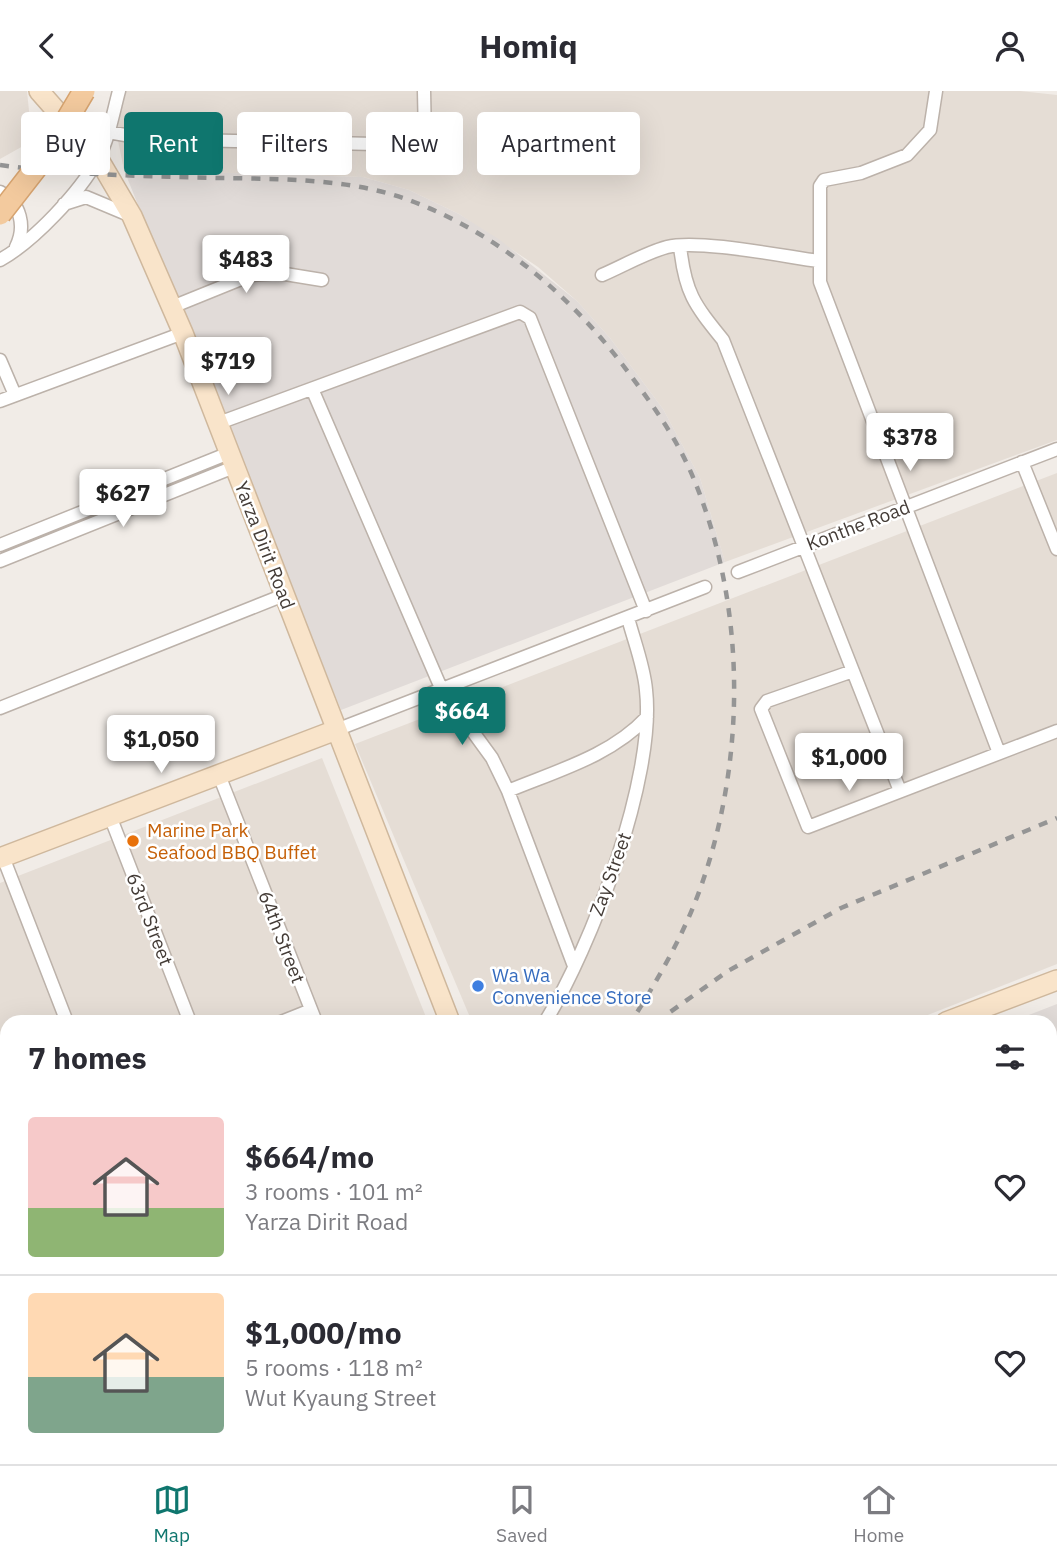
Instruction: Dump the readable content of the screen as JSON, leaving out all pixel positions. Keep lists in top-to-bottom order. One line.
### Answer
{"streets":{"main road":["Yarza Dirit Road"],"street":["Konthe Road","Zay Street","63rd Street","64th Street"]},"places":["Marine Park Seafood BBQ Buffet","Wa Wa Convenience Store"],"page":{"header":"Homiq","chip":["Buy","Rent","Filters","New","Apartment"],"price":["$483","$719","$378","$627","$664","$1,050","$1,000"],"heading":"7 homes","list":[{"name":"$664/mo","note":"3 rooms · 101 m² · Yarza Dirit Road"},{"name":"$1,000/mo","note":"5 rooms · 118 m² · Wut Kyaung Street"}],"tabs":["Map","Saved","Home"]}}
